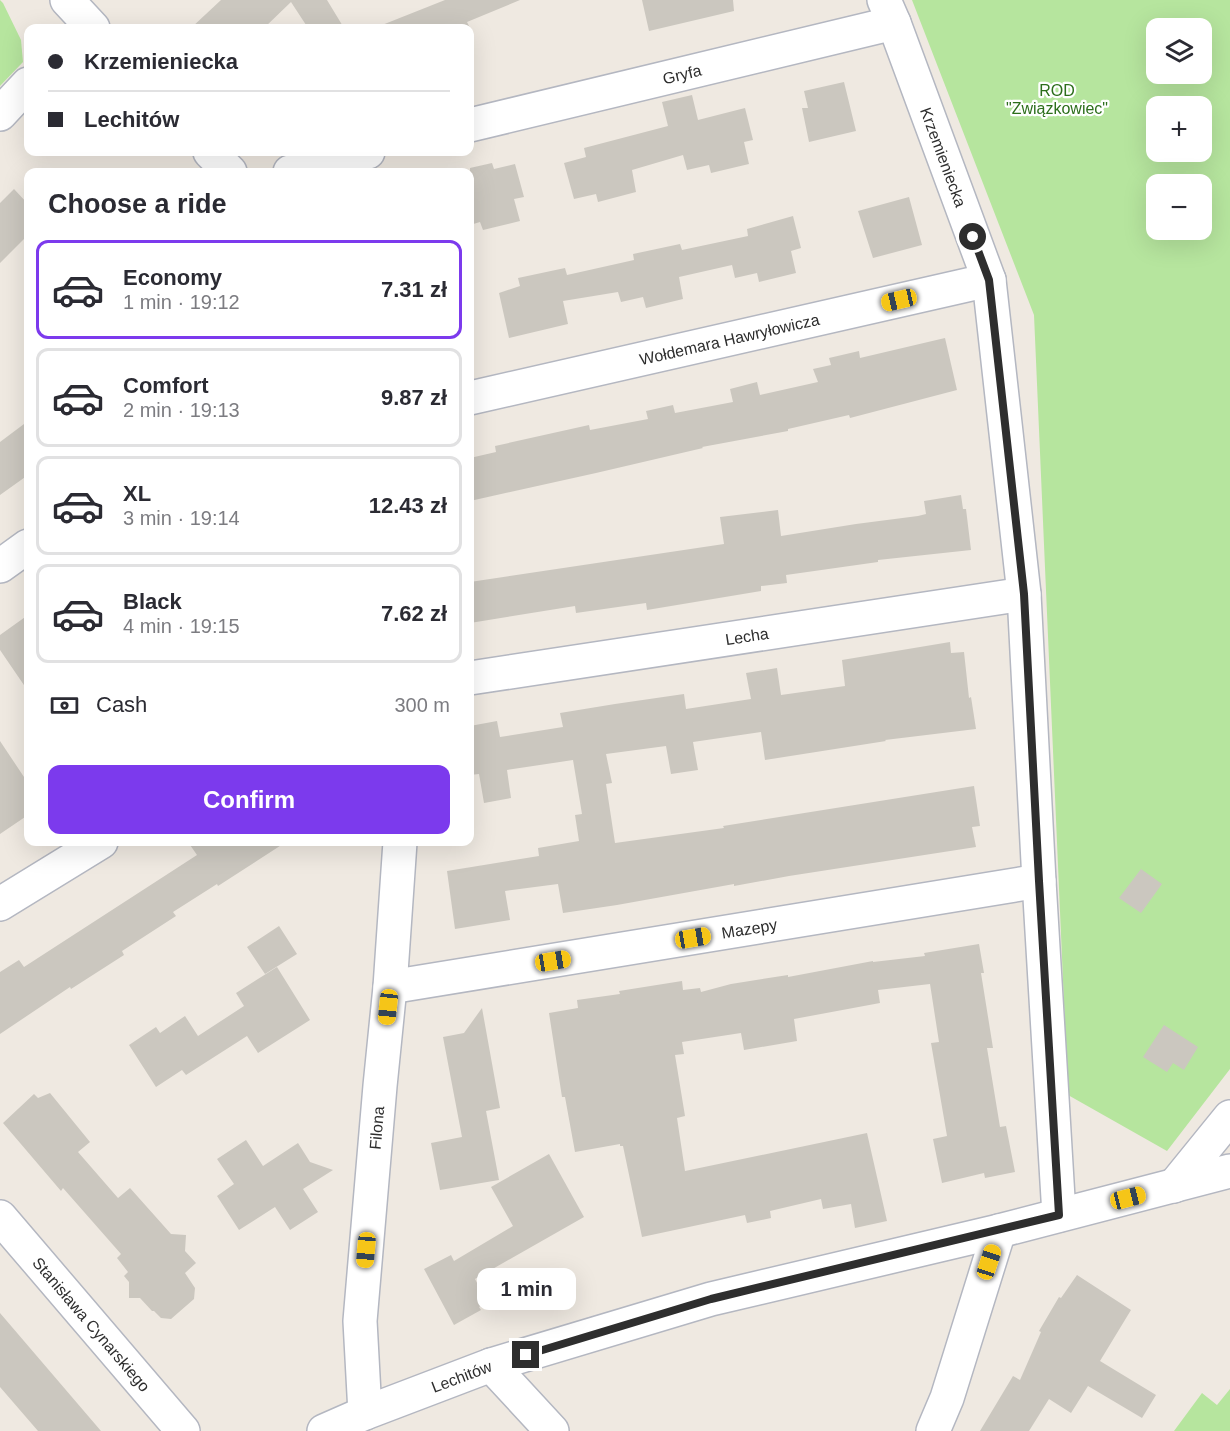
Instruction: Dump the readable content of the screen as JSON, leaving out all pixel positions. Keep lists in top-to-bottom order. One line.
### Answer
{"streets":{"street":["Gryfa","Krzemieniecka","Wołdemara Hawryłowicza","Lecha","Mazepy","Filona","Stanisława Cynarskiego","Lechitów"]},"crossings":[["Gryfa","Krzemieniecka"],["Krzemieniecka","Wołdemara Hawryłowicza"],["Krzemieniecka","Lecha"],["Krzemieniecka","Mazepy"],["Krzemieniecka","Lechitów"],["Mazepy","Filona"],["Filona","Lechitów"]],"parks":["ROD \"Związkowiec\""],"page":{"map_buttons":["+","−"],"banner":["Krzemieniecka","Lechitów"],"heading":"Choose a ride","list":[{"name":"Economy","note":"1 min · 19:12","value":"7.31 zł"},{"name":"Comfort","note":"2 min · 19:13","value":"9.87 zł"},{"name":"XL","note":"3 min · 19:14","value":"12.43 zł"},{"name":"Black","note":"4 min · 19:15","value":"7.62 zł"}],"pay":["Cash","300 m"],"buttons":"Confirm","bubble":"1 min"}}
